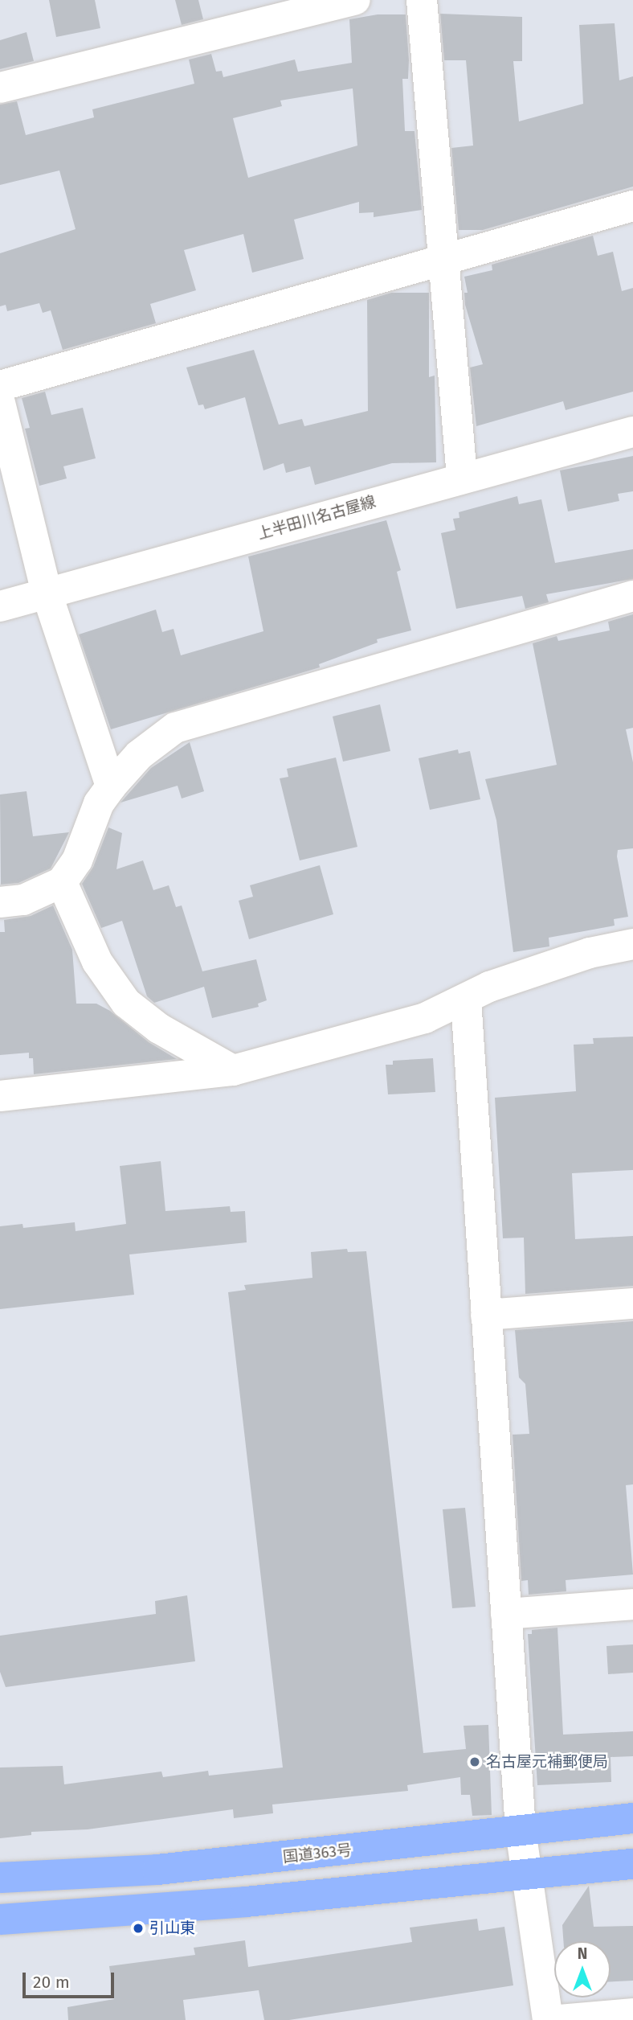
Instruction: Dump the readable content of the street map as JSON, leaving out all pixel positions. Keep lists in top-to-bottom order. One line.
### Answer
{"streets":{"highway":["国道363号"],"street":["上半田川名古屋線"]},"places":["名古屋元補郵便局","引山東"],"scale_bar":"20 m","north":"top"}
